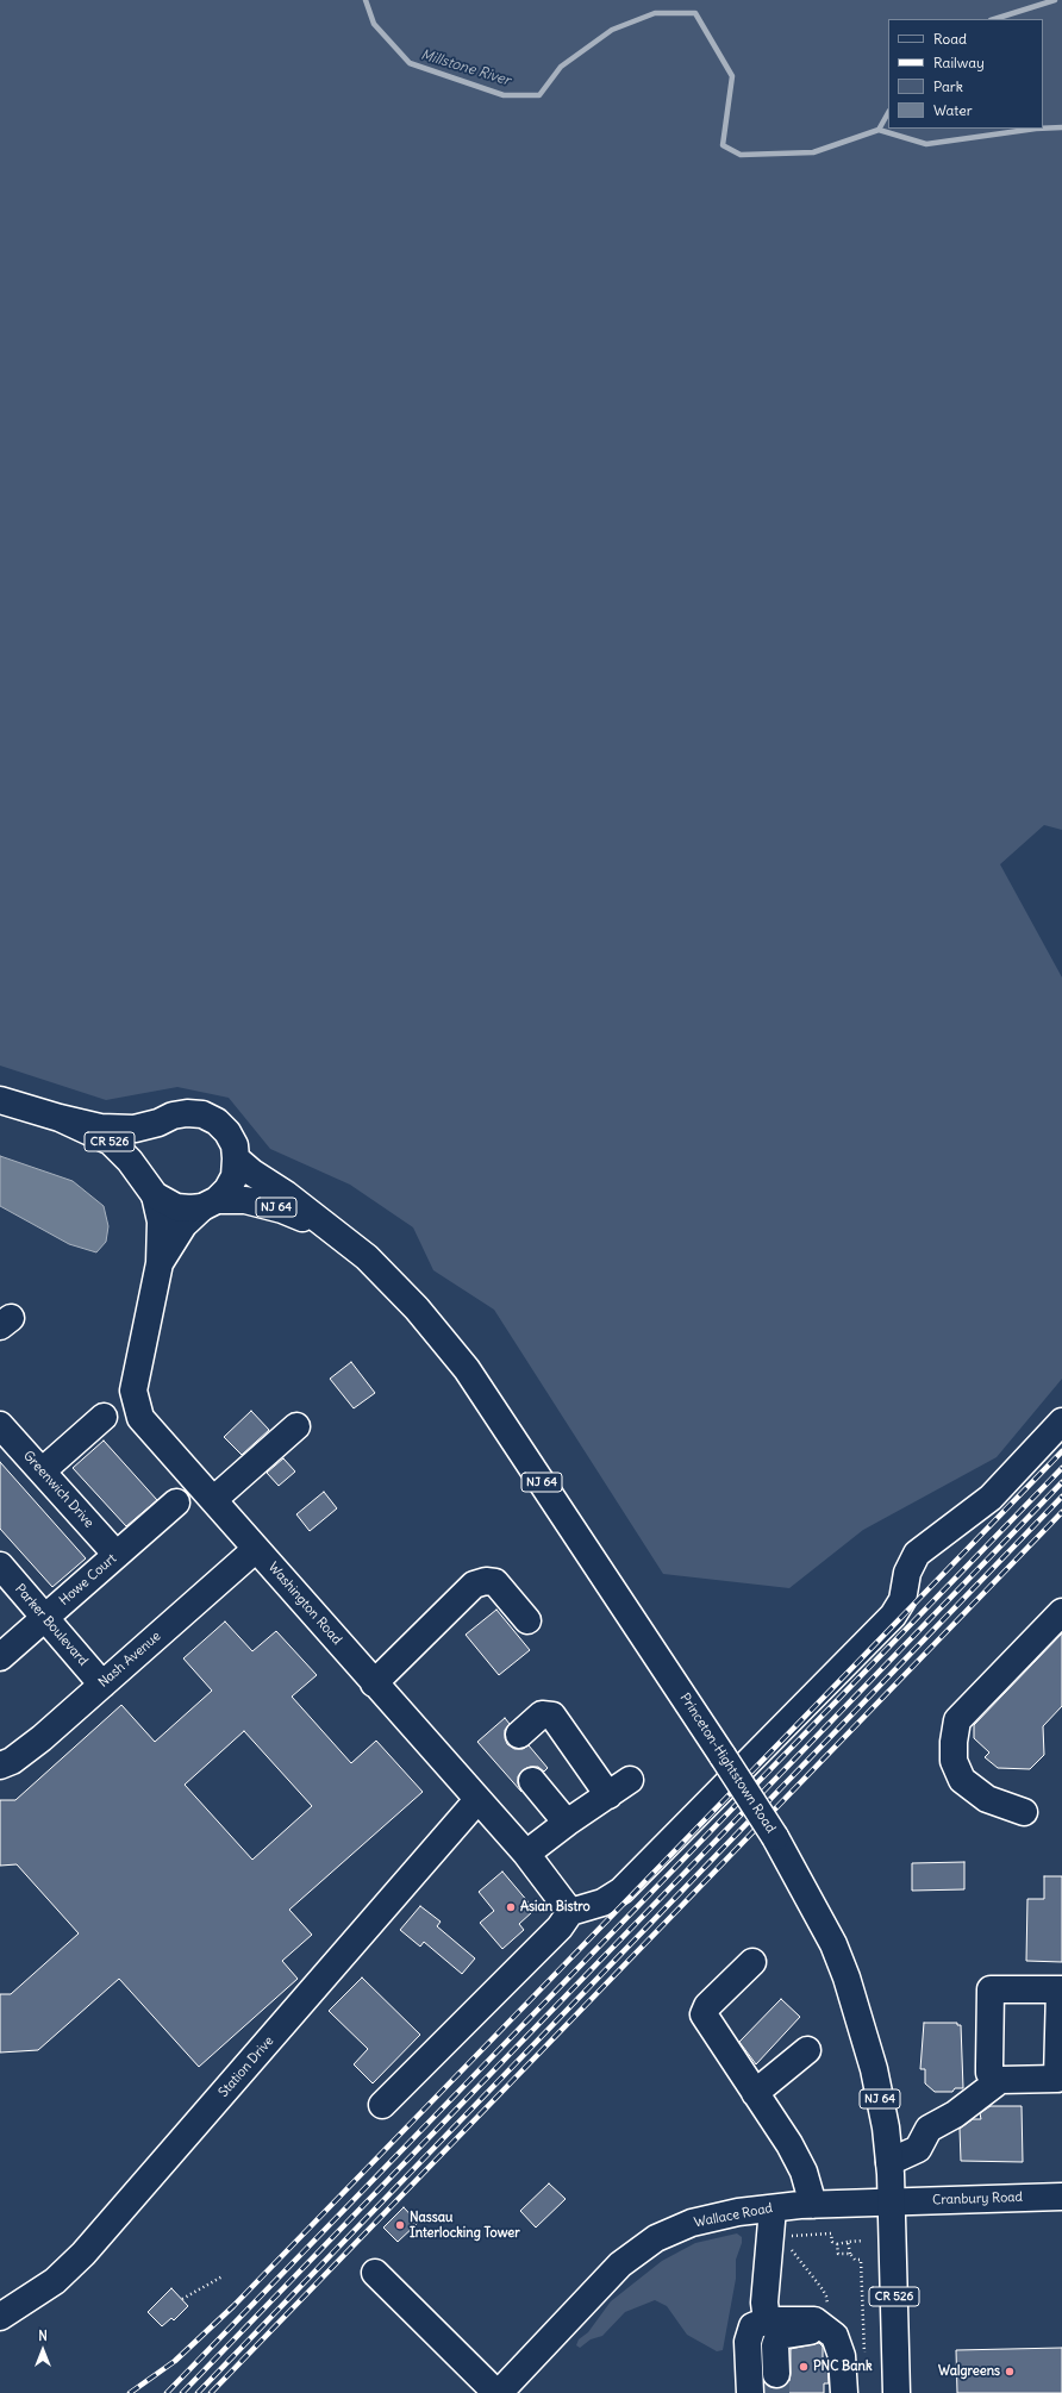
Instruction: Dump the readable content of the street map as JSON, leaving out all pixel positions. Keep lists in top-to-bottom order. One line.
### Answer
{"streets":{"street":["CR 526","NJ 64","Greenwich Drive","Howe Court","Washington Road","Parker Boulevard","Nash Avenue","Princeton-Hightstown Road","Station Drive","Cranbury Road","Wallace Road"]},"crossings":[["Greenwich Drive","Howe Court"],["Howe Court","Parker Boulevard"],["Washington Road","Nash Avenue"],["Washington Road","Princeton-Hightstown Road"],["Washington Road","Station Drive"],["Parker Boulevard","Nash Avenue"],["Princeton-Hightstown Road","Cranbury Road"],["Princeton-Hightstown Road","Wallace Road"],["Cranbury Road","Wallace Road"]],"water":["Millstone River"],"places":["Asian Bistro","Nassau Interlocking Tower","PNC Bank","Walgreens"],"legend":["Road","Railway","Park","Water"],"north":"top"}
